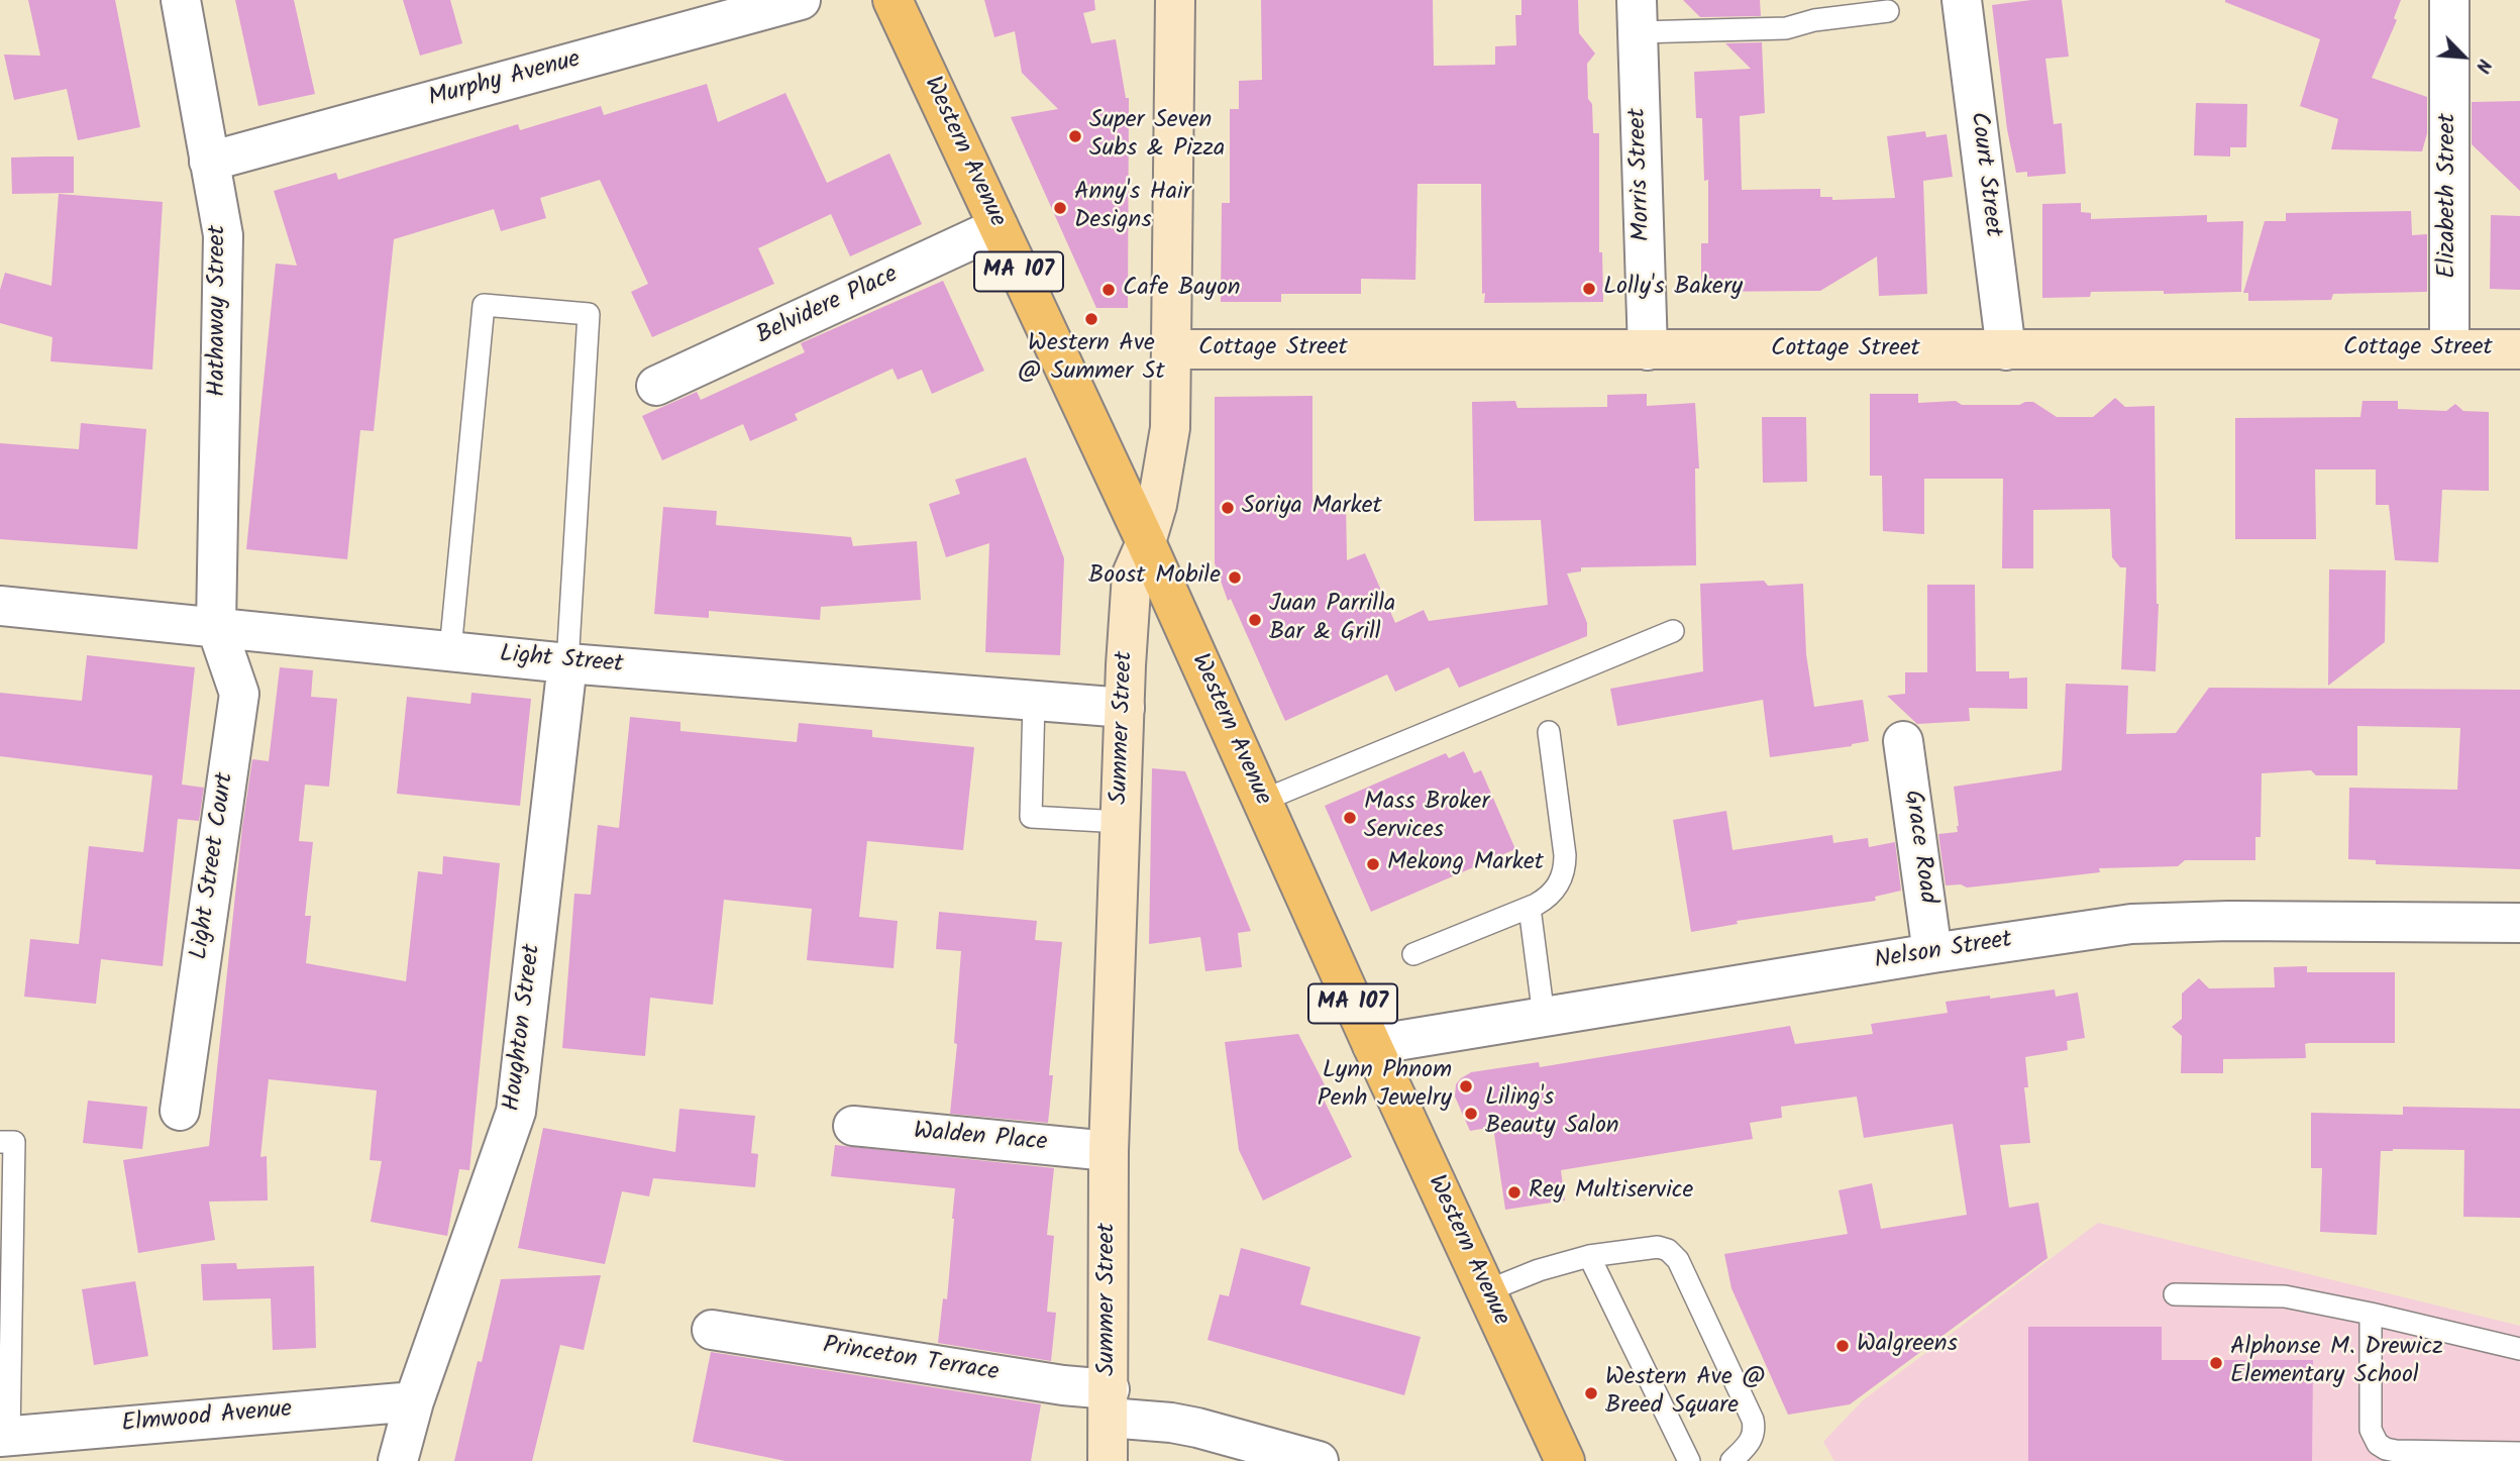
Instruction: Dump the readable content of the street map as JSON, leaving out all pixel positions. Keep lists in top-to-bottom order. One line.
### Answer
{"streets":{"main road":["Western Avenue","MA 107","Cottage Street","Summer Street"],"street":["Murphy Avenue","Morris Street","Court Street","Elizabeth Street","Belvidere Place","Hathaway Street","Light Street","Grace Road","Light Street Court","Nelson Street","Houghton Street","Walden Place","Princeton Terrace","Elmwood Avenue"]},"crossings":[["Murphy Avenue","Hathaway Street"],["Western Avenue","Belvidere Place"],["Western Avenue","Summer Street"],["Western Avenue","Nelson Street"],["Morris Street","Cottage Street"],["Court Street","Cottage Street"],["Elizabeth Street","Cottage Street"],["Hathaway Street","Light Street"],["Hathaway Street","Light Street Court"],["Cottage Street","Summer Street"],["Light Street","Summer Street"],["Light Street","Light Street Court"],["Light Street","Houghton Street"],["Summer Street","Walden Place"],["Summer Street","Princeton Terrace"],["Grace Road","Nelson Street"],["Houghton Street","Elmwood Avenue"]],"places":["Super Seven Subs & Pizza","Anny's Hair Designs","Lolly's Bakery","Cafe Bayon","Western Ave @ Summer St","Soriya Market","Boost Mobile","Juan Parrilla Bar & Grill","Mass Broker Services","Mekong Market","Lynn Phnom Penh Jewelry","Liling's Beauty Salon","Rey Multiservice","Walgreens","Alphonse M. Drewicz Elementary School","Western Ave @ Breed Square"],"north":"bottom right"}
